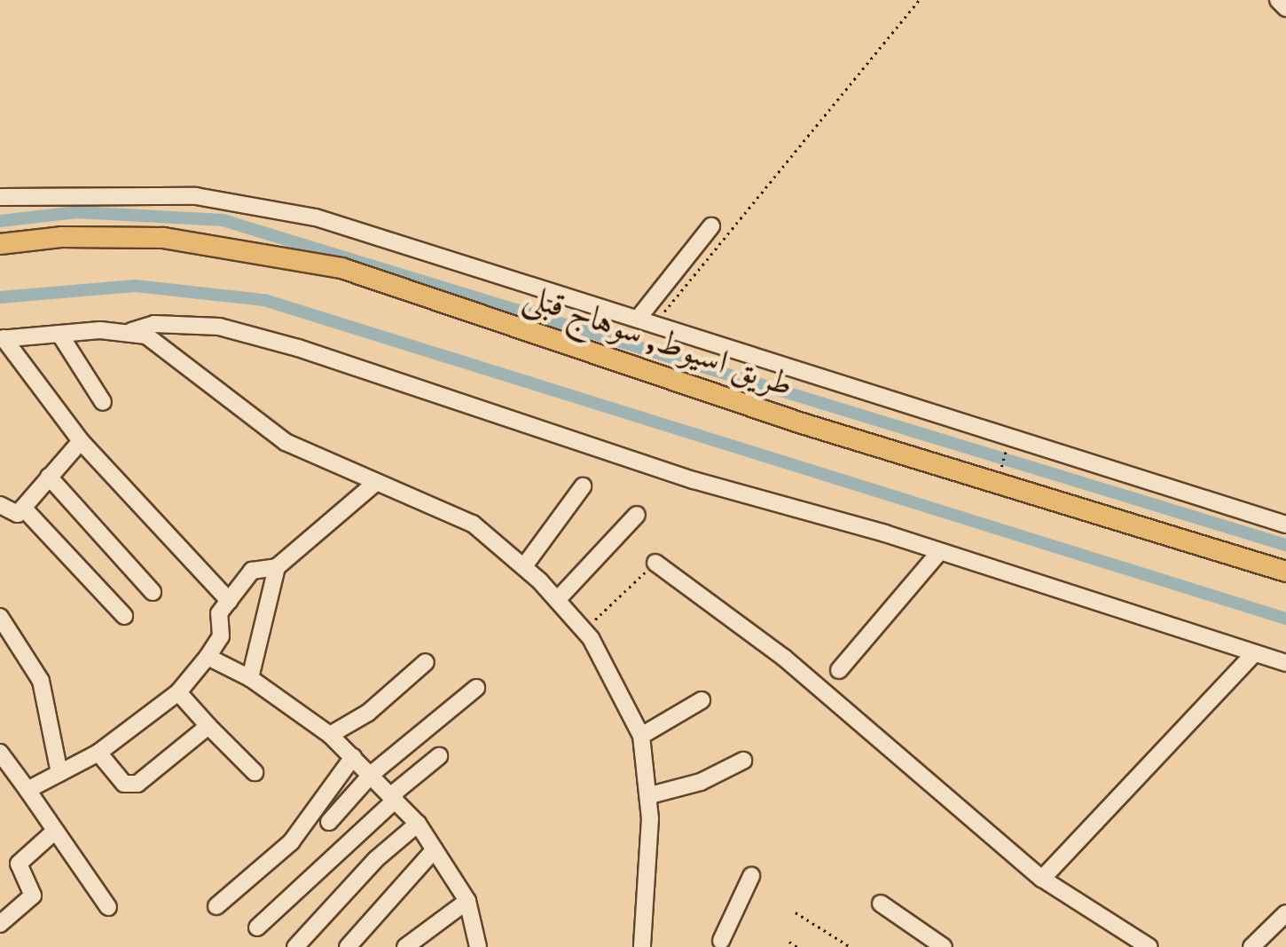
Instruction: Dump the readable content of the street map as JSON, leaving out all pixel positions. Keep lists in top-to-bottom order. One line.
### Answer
{"streets":{"main road":["طريق اسيوط, سوهاج قبلى"]}}
